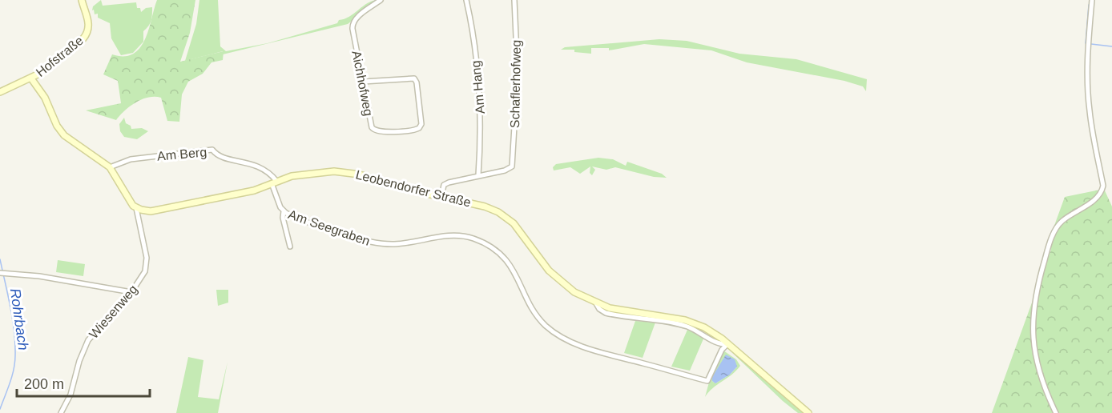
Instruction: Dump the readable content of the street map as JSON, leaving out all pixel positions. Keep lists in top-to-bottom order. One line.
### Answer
{"streets":{"main road":["Hofstraße","Leobendorfer Straße"],"street":["Aichhofweg","Schaflerhofweg","Am Hang","Am Berg","Am Seegraben","Wiesenweg"]},"crossings":[["Schaflerhofweg","Am Hang"],["Am Berg","Leobendorfer Straße"],["Am Berg","Am Seegraben"],["Leobendorfer Straße","Am Seegraben"],["Leobendorfer Straße","Wiesenweg"]],"water":["Rohrbach"],"scale_bar":"200 m"}
